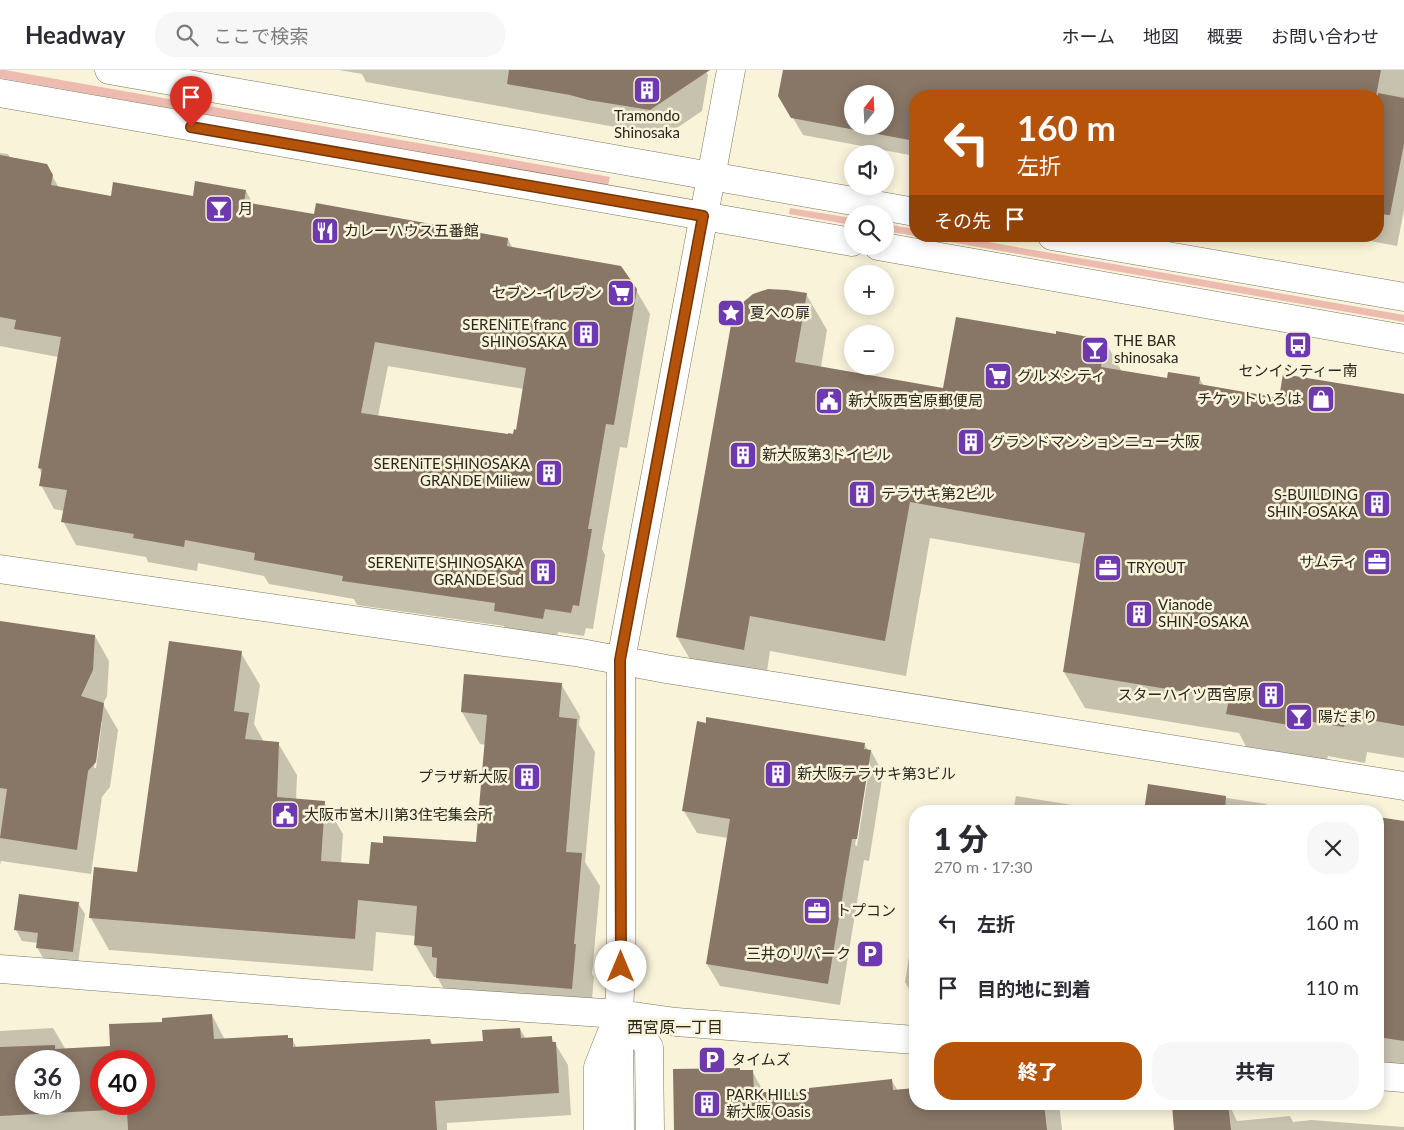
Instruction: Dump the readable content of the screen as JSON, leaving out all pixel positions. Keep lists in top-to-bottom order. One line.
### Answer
{"districts":["西宮原一丁目"],"places":{"building":["Tramondo Shinosaka","SERENiTE franc SHINOSAKA","グランドマンションニュー大阪","新大阪第3ドイビル","SERENiTE SHINOSAKA GRANDE Miliew","テラサキ第2ビル","S-BUILDING SHIN-OSAKA","SERENiTE SHINOSAKA GRANDE Sud","Vianode SHIN-OSAKA","スターハイツ西宮原","新大阪テラサキ第3ビル","プラザ新大阪","PARK HILLS 新大阪 Oasis"],"bar":["月","THE BAR shinosaka","陽だまり"],"restaurant":["カレーハウス五番館"],"supermarket":["セブン-イレブン","グルメシティ"],"place":["夏への扉"],"bus stop":["センイシティー南"],"shop":["チケットいろは"],"public building":["新大阪西宮原郵便局","大阪市営木川第3住宅集会所"],"office":["サムティ","TRYOUT","トプコン"],"parking":["三井のリパーク","タイムズ"]},"north":"top","page":{"header":"Headway","search":"ここで検索","nav":["ホーム","地図","概要","お問い合わせ"],"map_buttons":["+","−"],"turn":["160 m","左折"],"then":"その先","heading":["1 分","270 m · 17:30"],"list":[{"name":"左折","value":"160 m"},{"name":"目的地に到着","value":"110 m"}],"buttons":["終了","共有"],"speed":"36 km/h","limit":"40"}}
